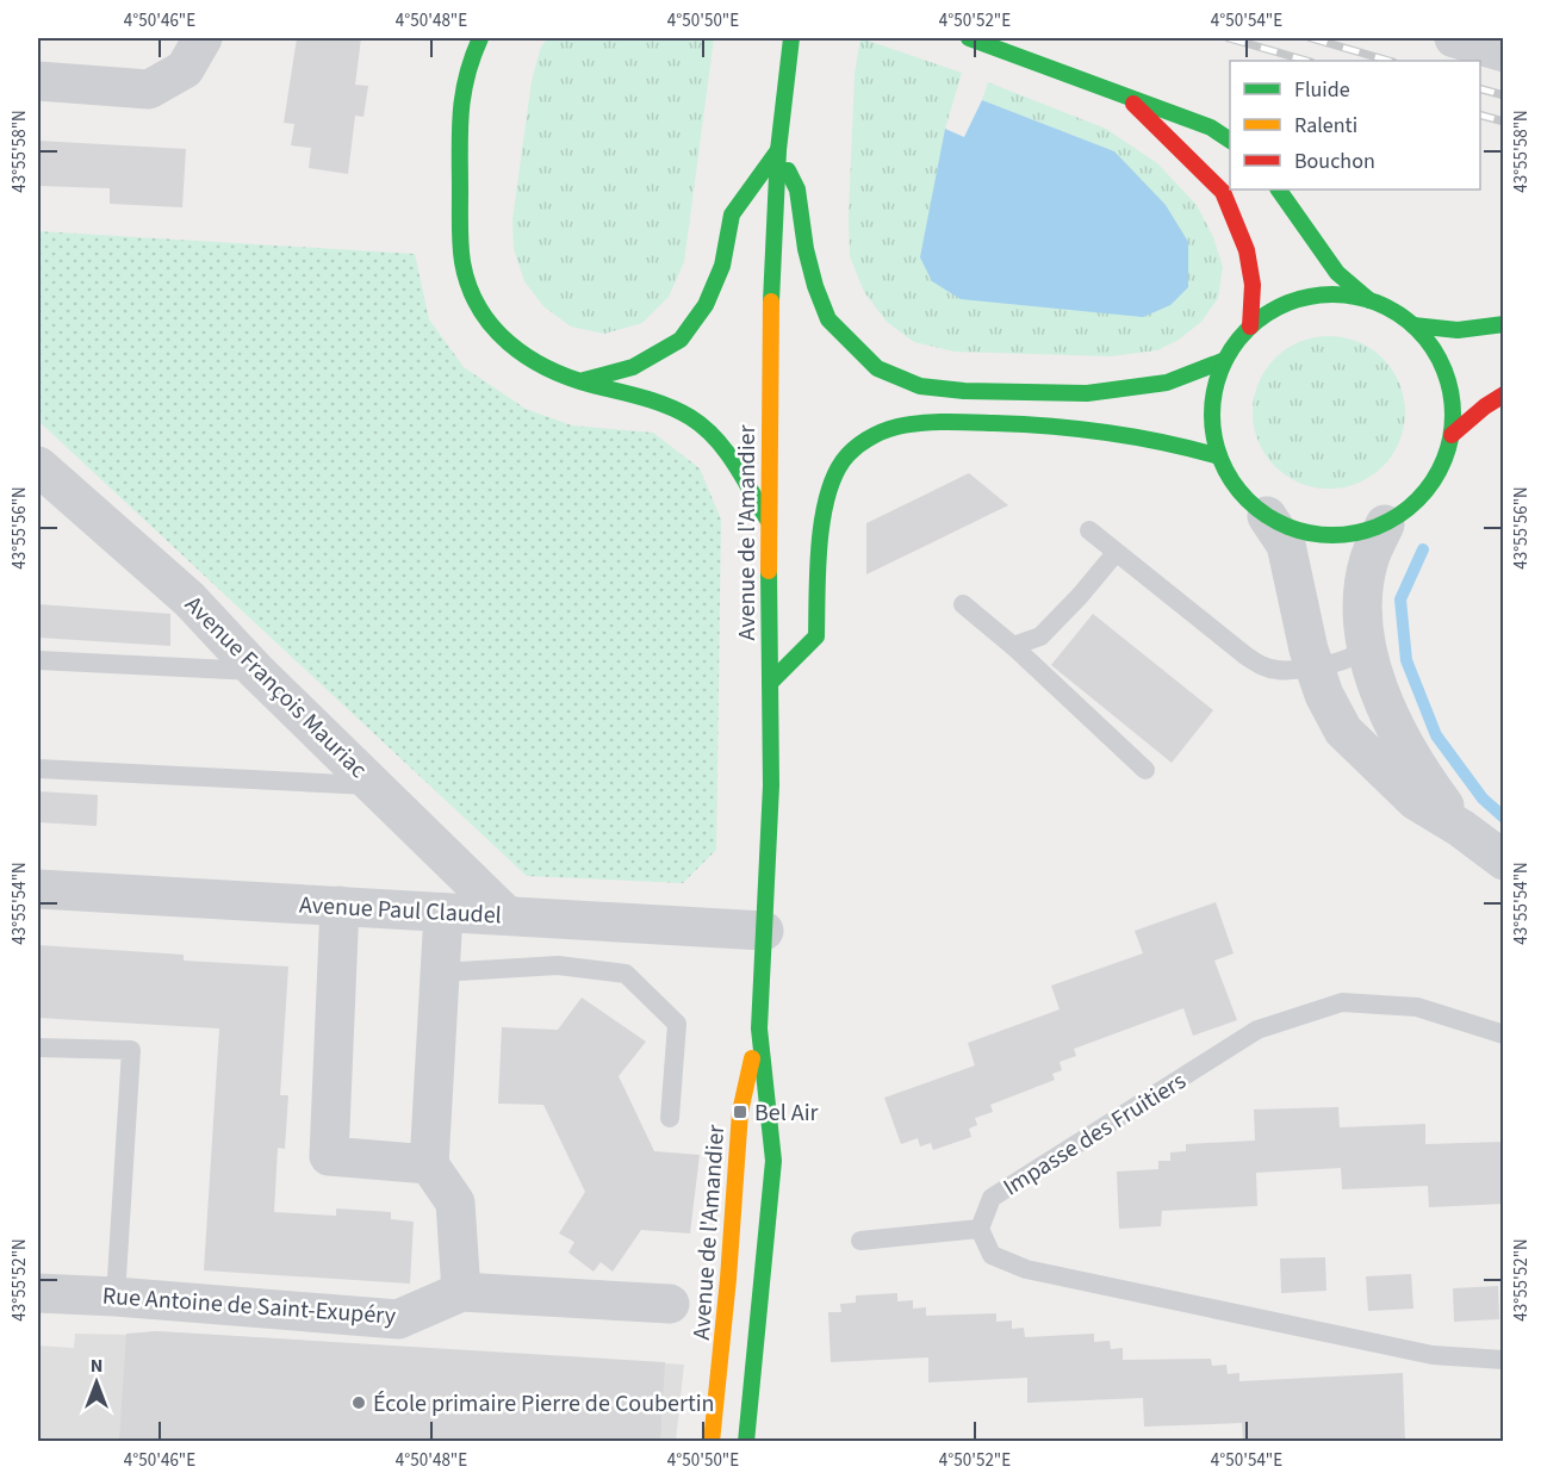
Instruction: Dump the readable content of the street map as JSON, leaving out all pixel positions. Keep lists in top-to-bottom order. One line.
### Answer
{"streets":{"main road":["Avenue de l'Amandier"],"street":["Avenue François Mauriac","Avenue Paul Claudel","Rue Antoine de Saint-Exupéry"],"lane":["Impasse des Fruitiers"]},"crossings":[["Avenue de l'Amandier","Avenue Paul Claudel"],["Avenue François Mauriac","Avenue Paul Claudel"]],"places":{"transit":["Bel Air"],"other":["École primaire Pierre de Coubertin"]},"legend":["Fluide","Ralenti","Bouchon"],"north":"top","coordinates":["4°50'46\"E","4°50'48\"E","4°50'50\"E","4°50'52\"E","4°50'54\"E","43°55'58\"N","43°55'56\"N","43°55'54\"N","43°55'52\"N"]}
